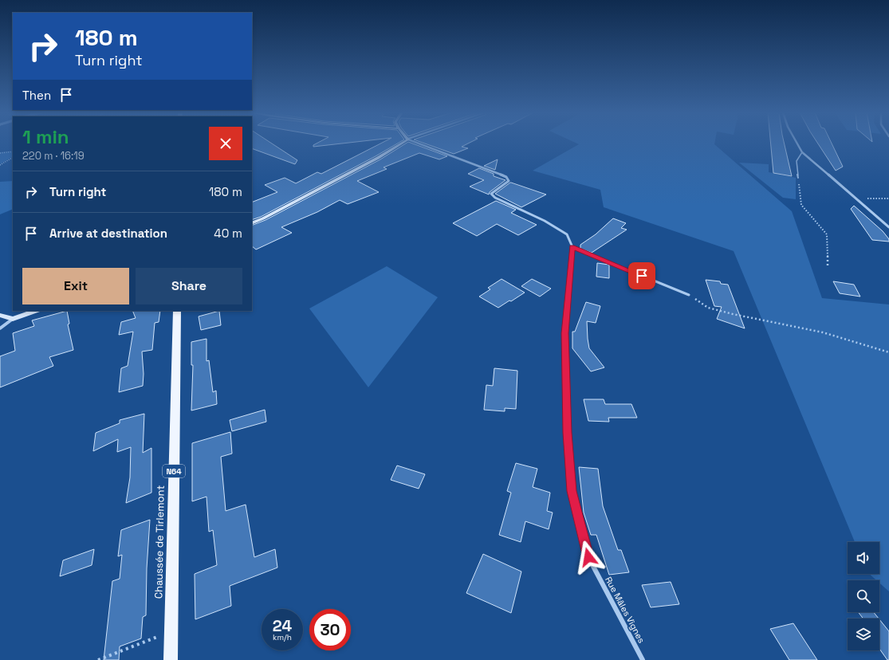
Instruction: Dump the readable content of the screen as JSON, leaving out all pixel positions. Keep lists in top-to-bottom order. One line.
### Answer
{"streets":{"main road":["N64","Chaussée de Tirlemont"],"street":["Rue Mâles Vignes"]},"page":{"turn":["180 m","Turn right"],"then":"Then","heading":["1 min","220 m · 16:19"],"list":[{"name":"Turn right","value":"180 m"},{"name":"Arrive at destination","value":"40 m"}],"buttons":["Exit","Share"],"speed":"24 km/h","limit":"30"}}
